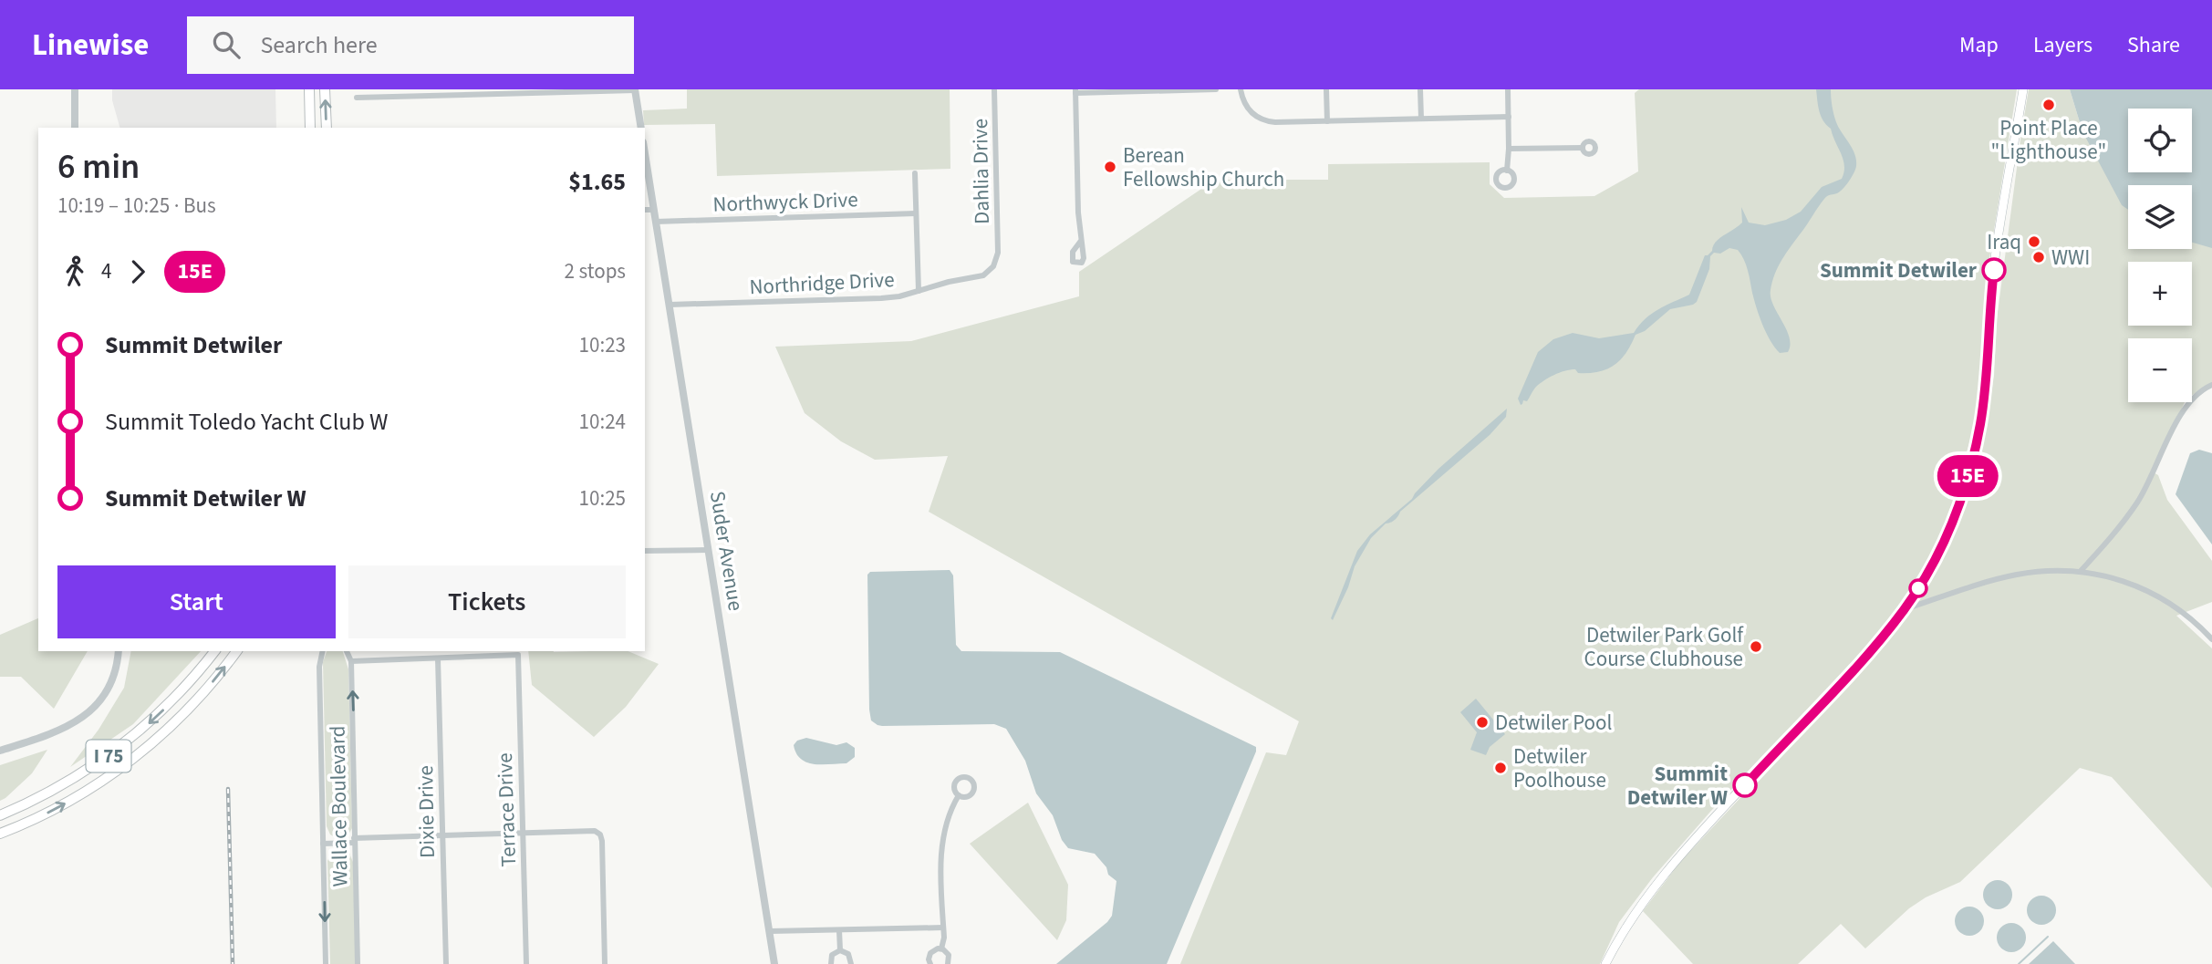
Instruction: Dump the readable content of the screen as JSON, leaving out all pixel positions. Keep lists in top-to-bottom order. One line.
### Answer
{"streets":{"highway":["I 75"],"street":["Dahlia Drive","Northwyck Drive","Northridge Drive","Suder Avenue","Wallace Boulevard","Terrace Drive","Dixie Drive"]},"crossings":[["Dahlia Drive","Northridge Drive"],["Northwyck Drive","Suder Avenue"],["Northridge Drive","Suder Avenue"],["Terrace Drive","Dixie Drive"]],"places":["Point Place \"Lighthouse\"","Berean Fellowship Church","Iraq","WWI","Summit Detwiler","Detwiler Park Golf Course Clubhouse","Detwiler Pool","Detwiler Poolhouse","Summit Detwiler W"],"lines":["bus line 15E"],"page":{"header":"Linewise","search":"Search here","nav":["Map","Layers","Share"],"on_map":"15E","map_buttons":["+","−"],"heading":["6 min","10:19 – 10:25 · Bus","$1.65"],"legs":["4","15E","2 stops"],"list":[{"name":"Summit Detwiler","value":"10:23"},{"name":"Summit Toledo Yacht Club W","value":"10:24"},{"name":"Summit Detwiler W","value":"10:25"}],"buttons":["Start","Tickets"]}}
